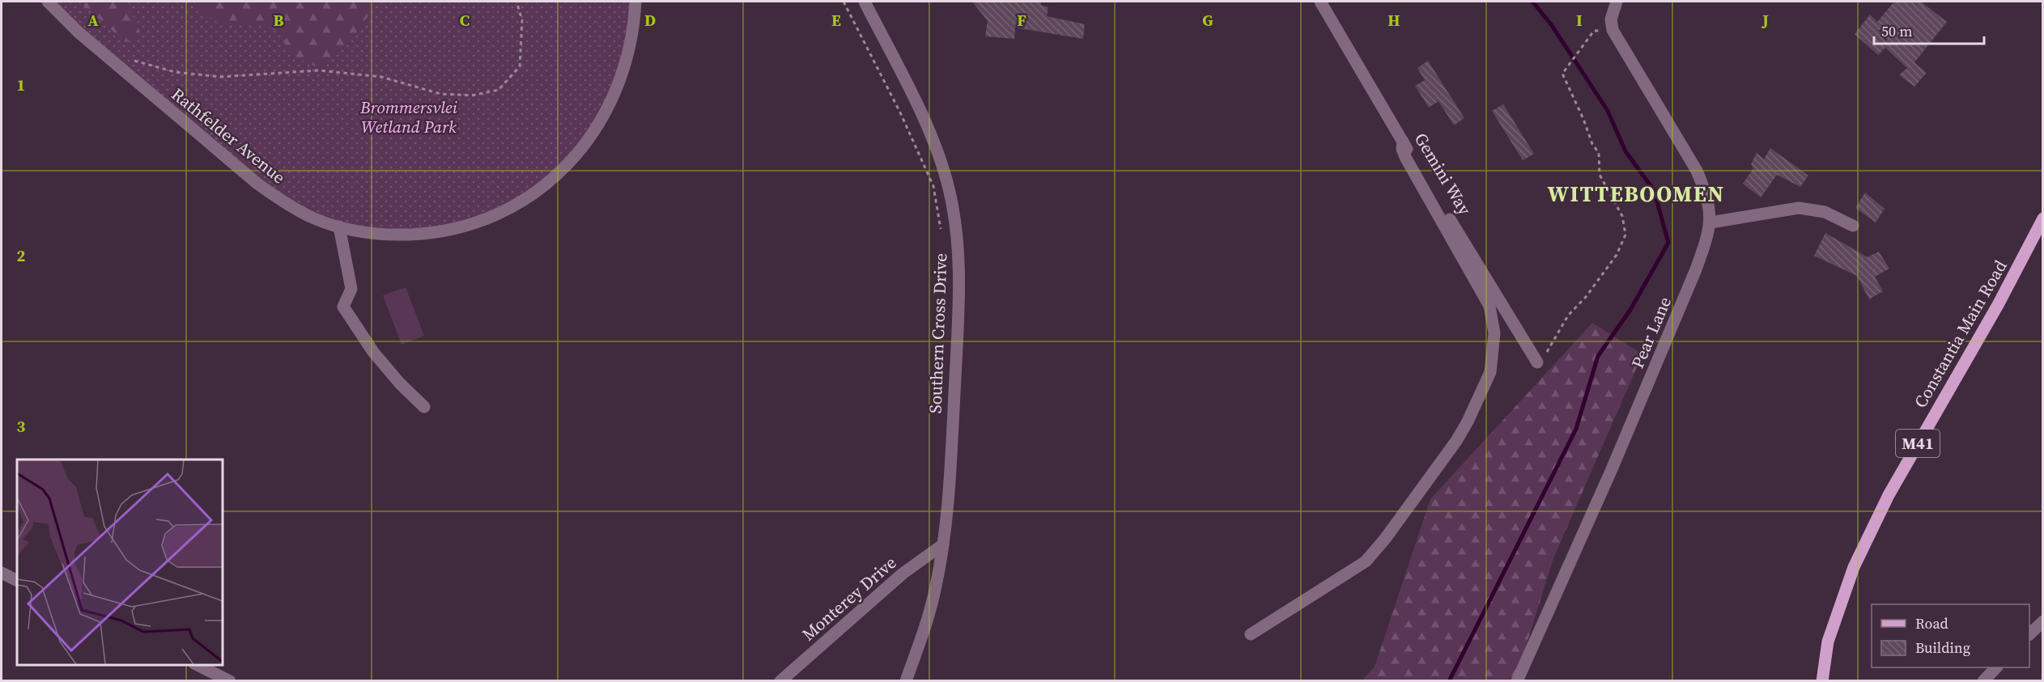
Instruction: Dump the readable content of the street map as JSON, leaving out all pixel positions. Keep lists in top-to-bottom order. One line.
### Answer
{"streets":{"main road":["Constantia Main Road","M41"],"street":["Rathfelder Avenue","Gemini Way","Pear Lane","Southern Cross Drive","Monterey Drive"]},"crossings":[["Southern Cross Drive","Monterey Drive"]],"districts":["WITTEBOOMEN"],"parks":["Brommersvlei Wetland Park"],"legend":["Road","Building"],"scale_bar":"50 m","grid":{"columns":["A","B","C","D","E","F","G","H","I","J"],"rows":["1","2","3"]}}
